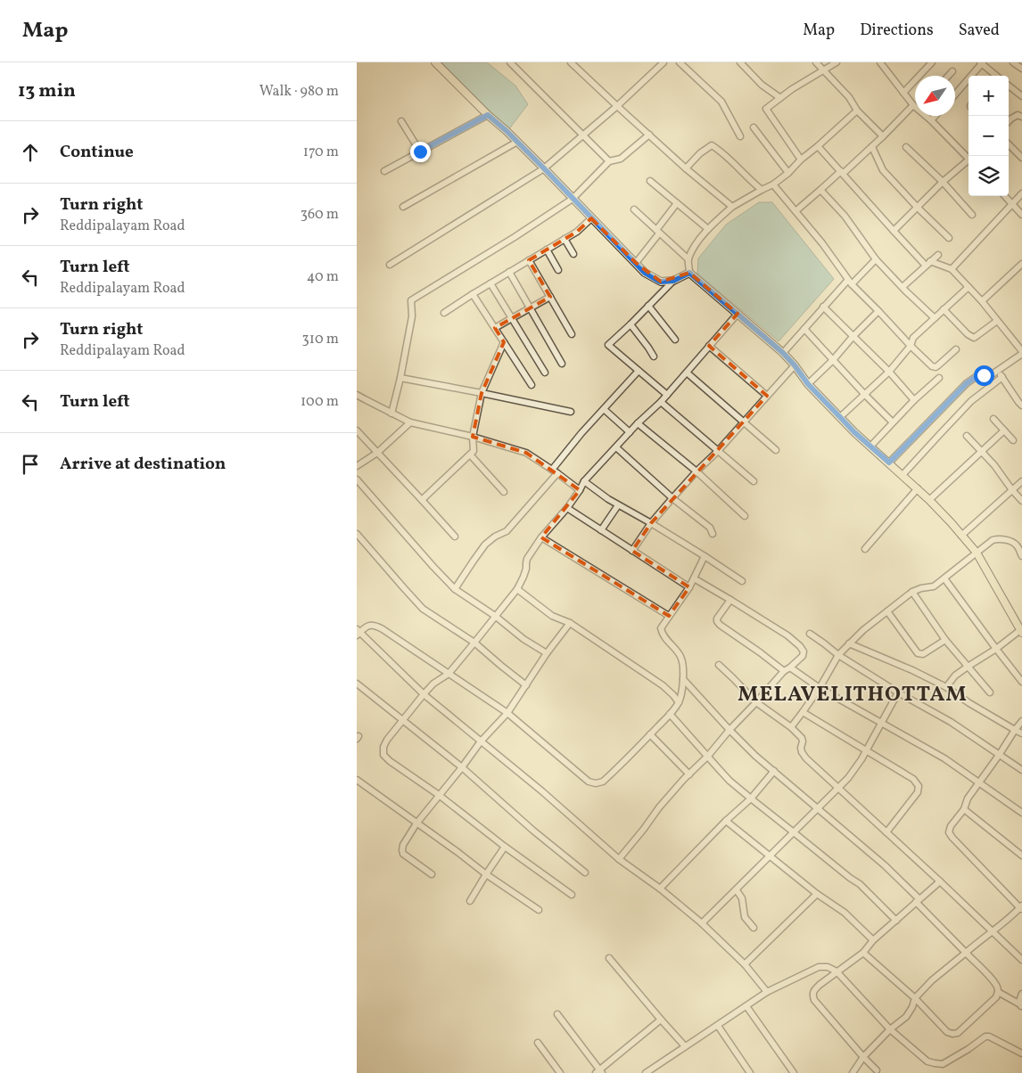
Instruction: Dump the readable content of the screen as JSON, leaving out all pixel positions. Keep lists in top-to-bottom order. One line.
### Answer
{"districts":["MELAVELITHOTTAM"],"north":"bottom left","page":{"header":"Map","nav":["Map","Directions","Saved"],"heading":["13 min","Walk · 980 m"],"map_buttons":["+","−"],"list":[["Continue","170 m"],["Turn right","Reddipalayam Road","360 m"],["Turn left","Reddipalayam Road","40 m"],["Turn right","Reddipalayam Road","310 m"],["Turn left","100 m"],"Arrive at destination"]}}
